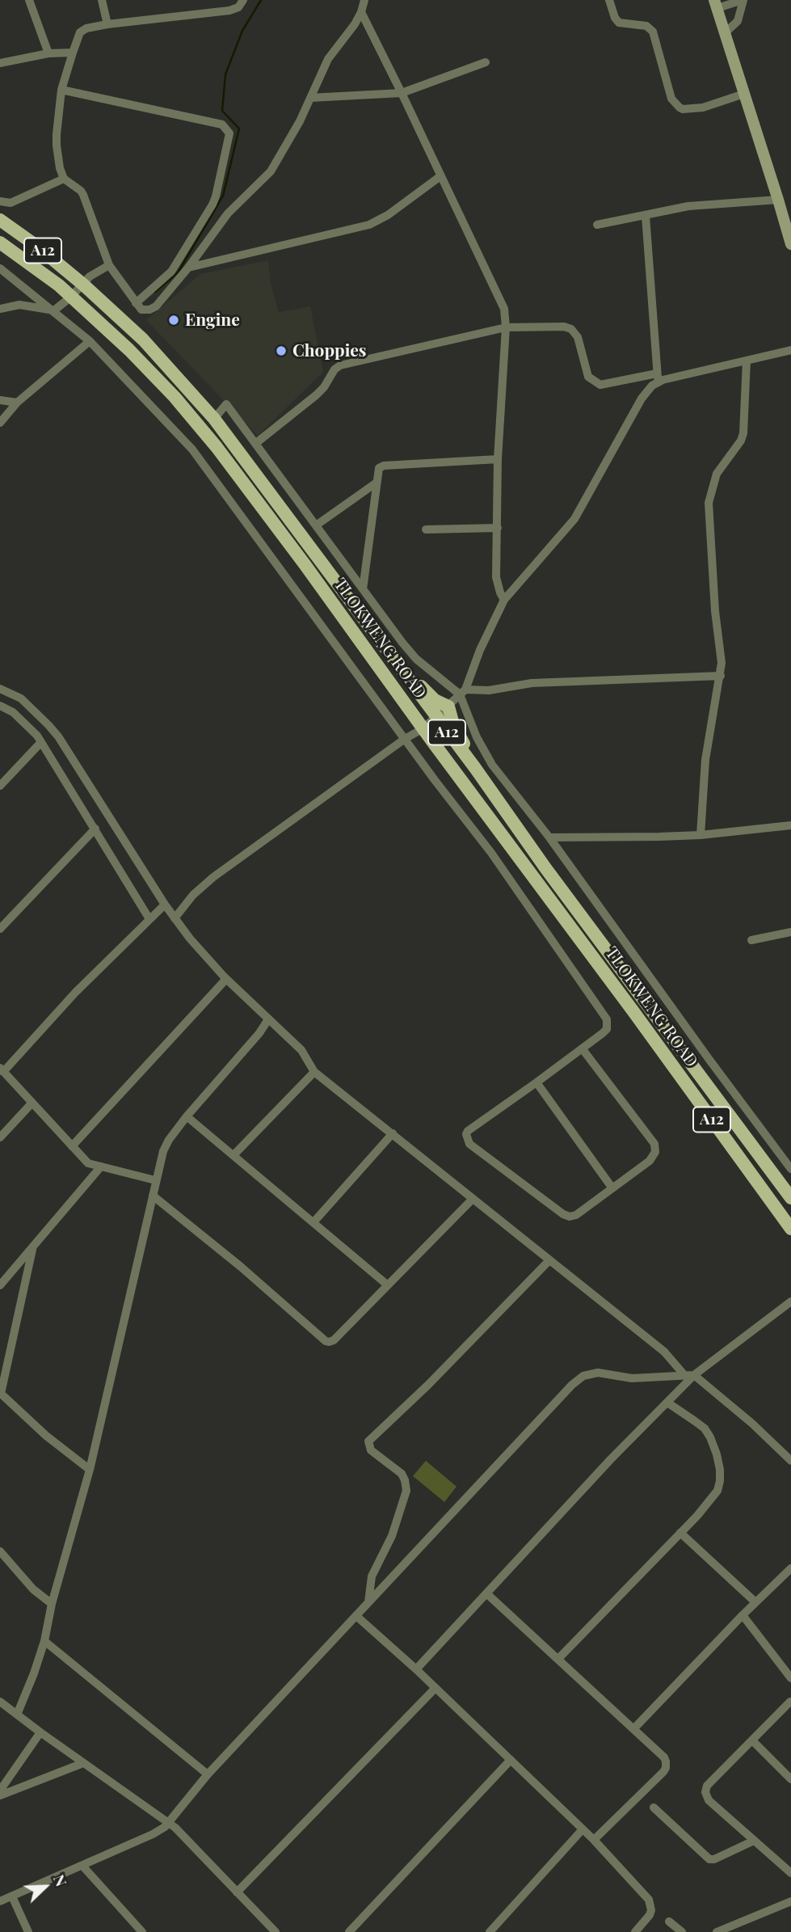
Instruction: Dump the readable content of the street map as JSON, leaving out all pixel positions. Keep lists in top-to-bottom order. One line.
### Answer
{"streets":{"main road":["A12","TLOKWENG ROAD"]},"places":["Engine","Choppies"],"north":"top right"}
